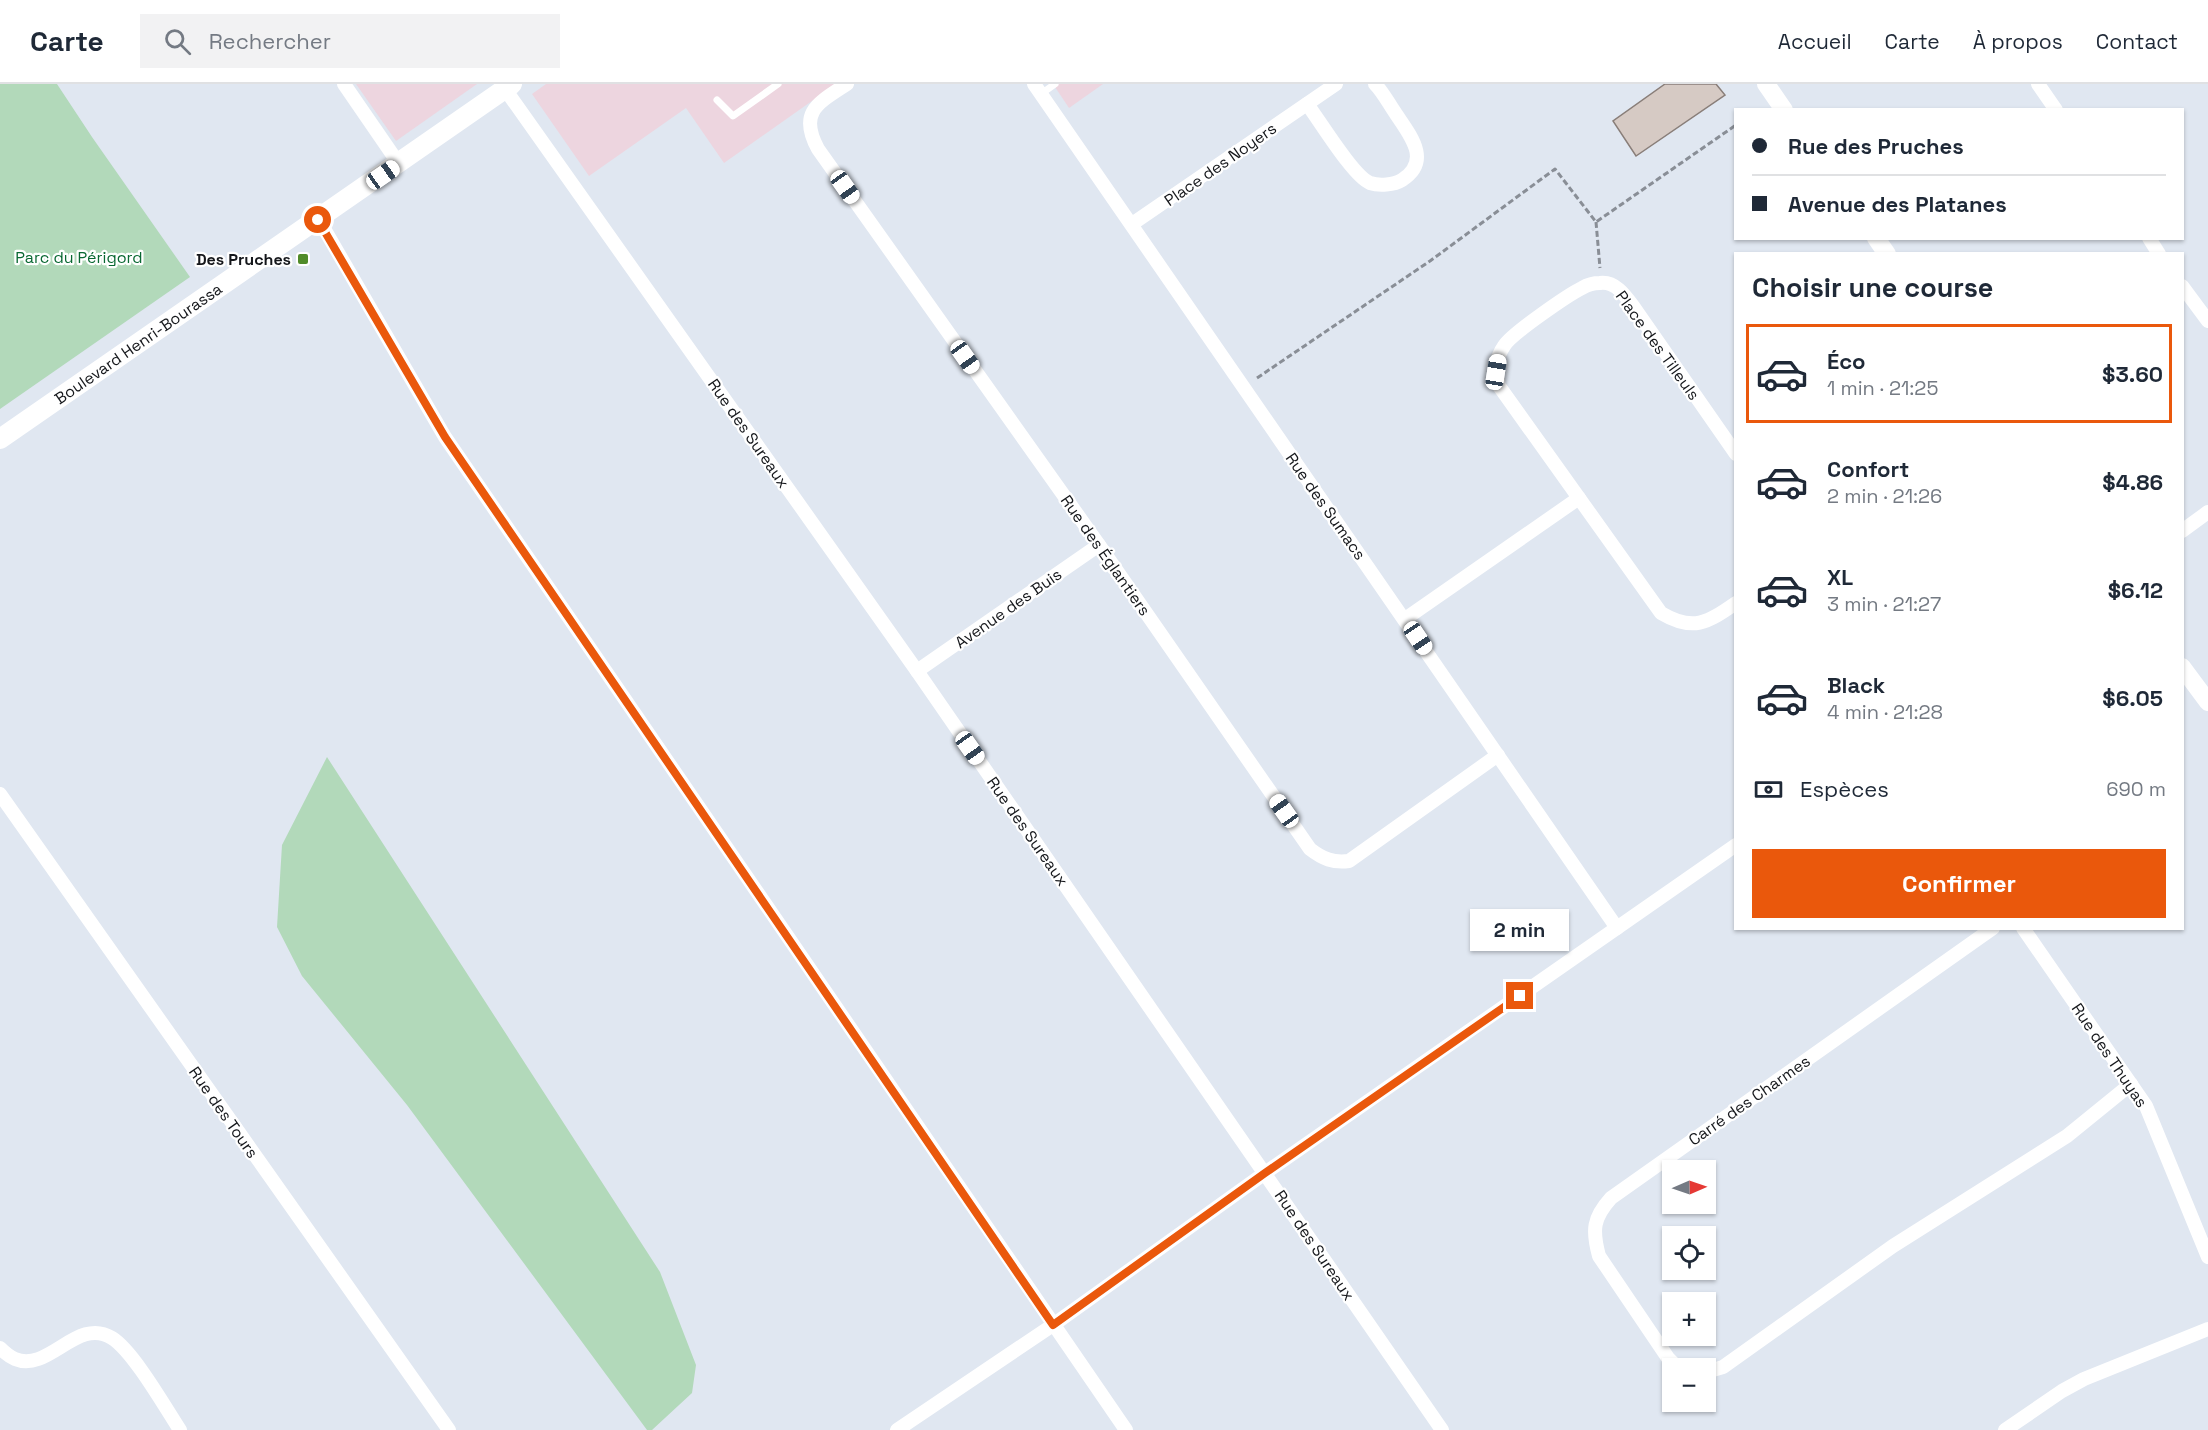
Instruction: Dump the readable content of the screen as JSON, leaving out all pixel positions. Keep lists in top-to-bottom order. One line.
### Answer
{"streets":{"main road":["Boulevard Henri-Bourassa"],"street":["Place des Noyers","Place des Tilleuls","Rue des Sureaux","Rue des Sumacs","Rue des Églantiers","Avenue des Buis","Rue des Thuyas","Carré des Charmes","Rue des Tours"]},"crossings":[["Place des Noyers","Rue des Sumacs"],["Boulevard Henri-Bourassa","Rue des Sureaux"],["Rue des Sureaux","Avenue des Buis"],["Rue des Sumacs","Rue des Églantiers"],["Rue des Églantiers","Avenue des Buis"]],"parks":["Parc du Périgord"],"places":{"transit":["Des Pruches"]},"north":"right","page":{"header":"Carte","search":"Rechercher","nav":["Accueil","Carte","À propos","Contact"],"banner":["Rue des Pruches","Avenue des Platanes"],"heading":"Choisir une course","list":[{"name":"Éco","note":"1 min · 21:25","value":"$3.60"},{"name":"Confort","note":"2 min · 21:26","value":"$4.86"},{"name":"XL","note":"3 min · 21:27","value":"$6.12"},{"name":"Black","note":"4 min · 21:28","value":"$6.05"}],"pay":["Espèces","690 m"],"buttons":"Confirmer","bubble":"2 min","map_buttons":["+","−"]}}
